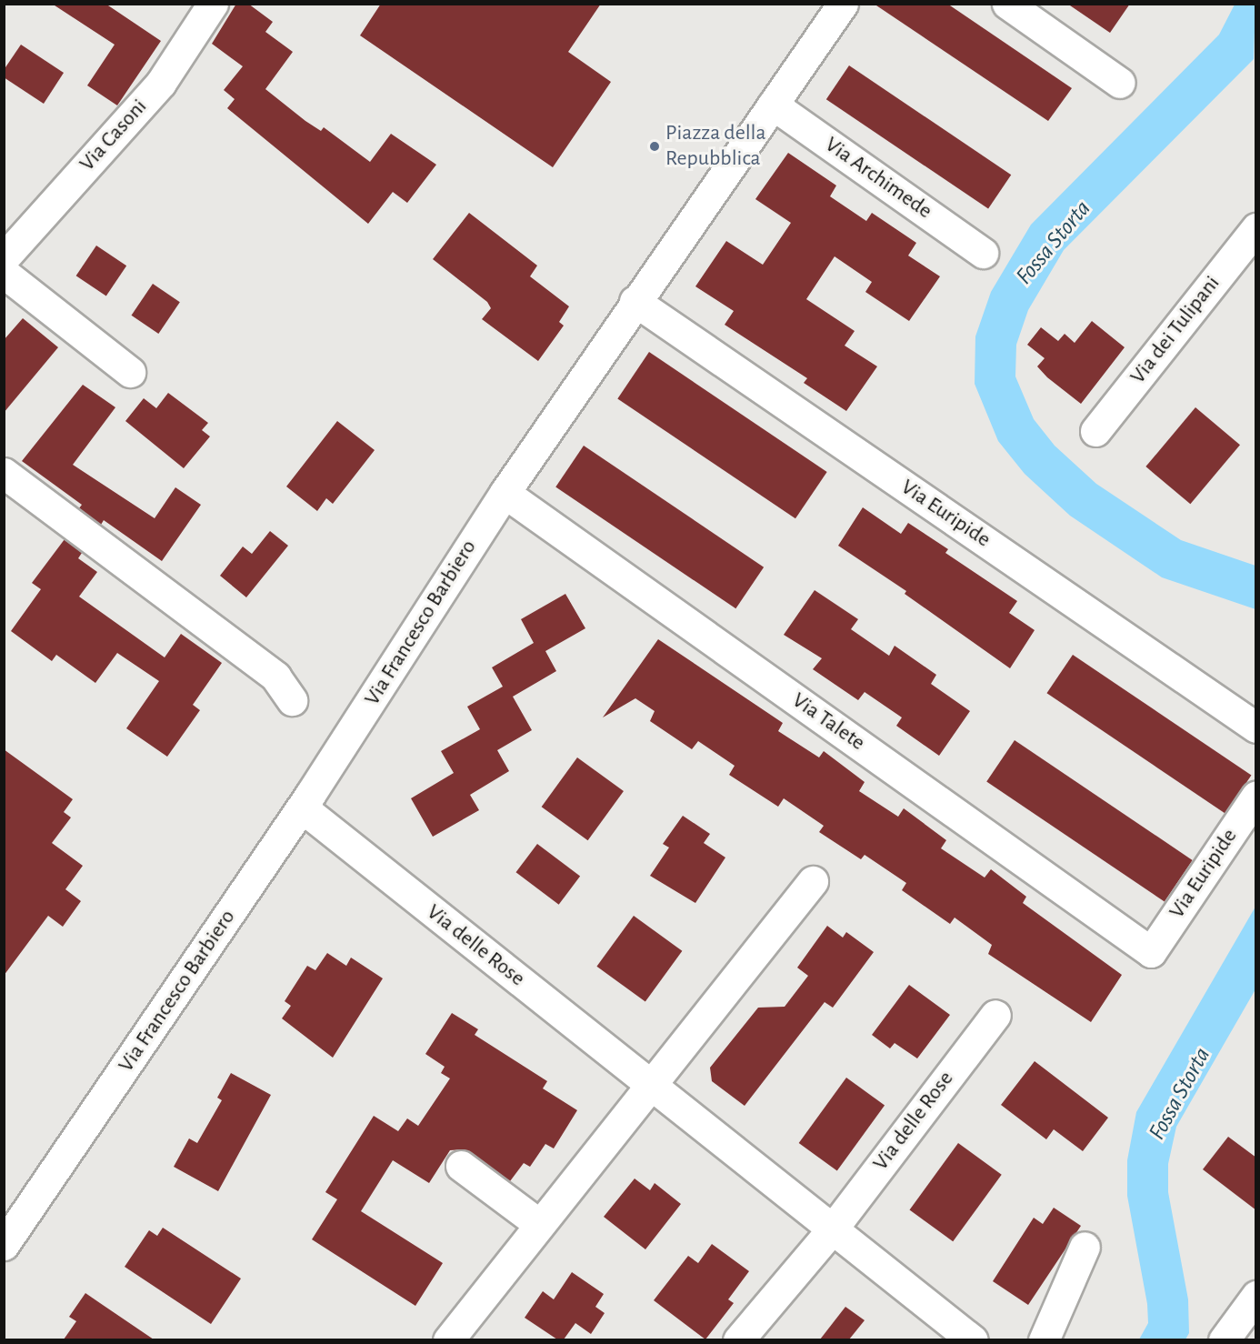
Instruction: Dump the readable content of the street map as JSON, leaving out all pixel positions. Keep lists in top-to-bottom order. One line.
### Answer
{"streets":{"street":["Via Casoni","Via Archimede","Via dei Tulipani","Via Euripide","Via Francesco Barbiero","Via Talete","Via delle Rose"]},"crossings":[["Via Archimede","Via Francesco Barbiero"],["Via Euripide","Via Francesco Barbiero"],["Via Euripide","Via Talete"],["Via Francesco Barbiero","Via Talete"],["Via Francesco Barbiero","Via delle Rose"]],"water":["Fossa Storta"],"places":["Piazza della Repubblica"]}
